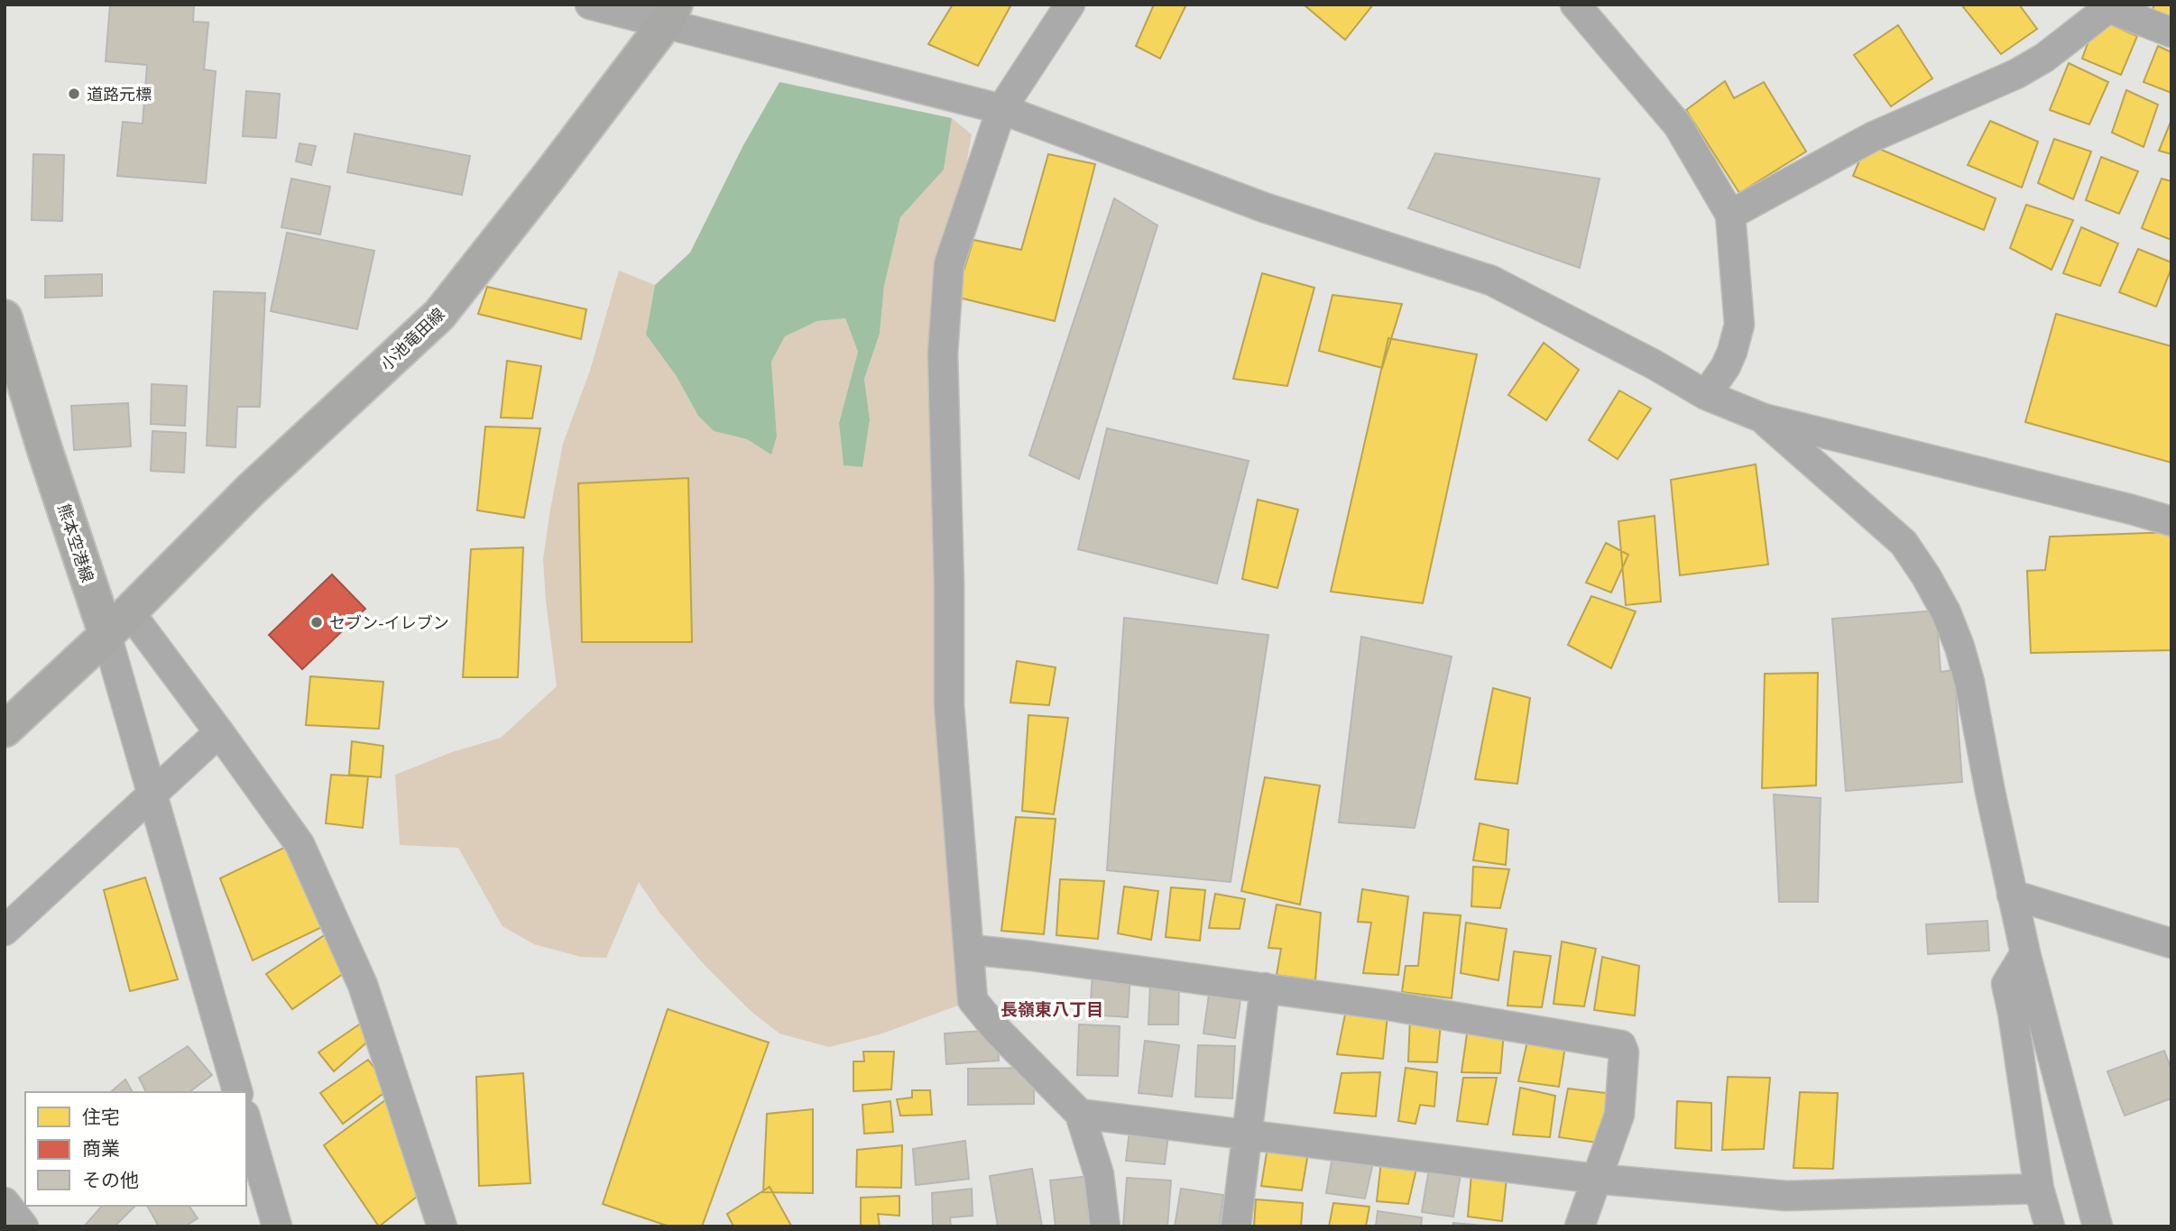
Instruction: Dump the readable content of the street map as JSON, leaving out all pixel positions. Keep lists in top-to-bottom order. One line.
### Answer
{"streets":{"main road":["小池竜田線","熊本空港線"]},"crossings":[["小池竜田線","熊本空港線"]],"districts":["長嶺東八丁目"],"places":["道路元標","セブン-イレブン"],"legend":["住宅","商業","その他"]}
